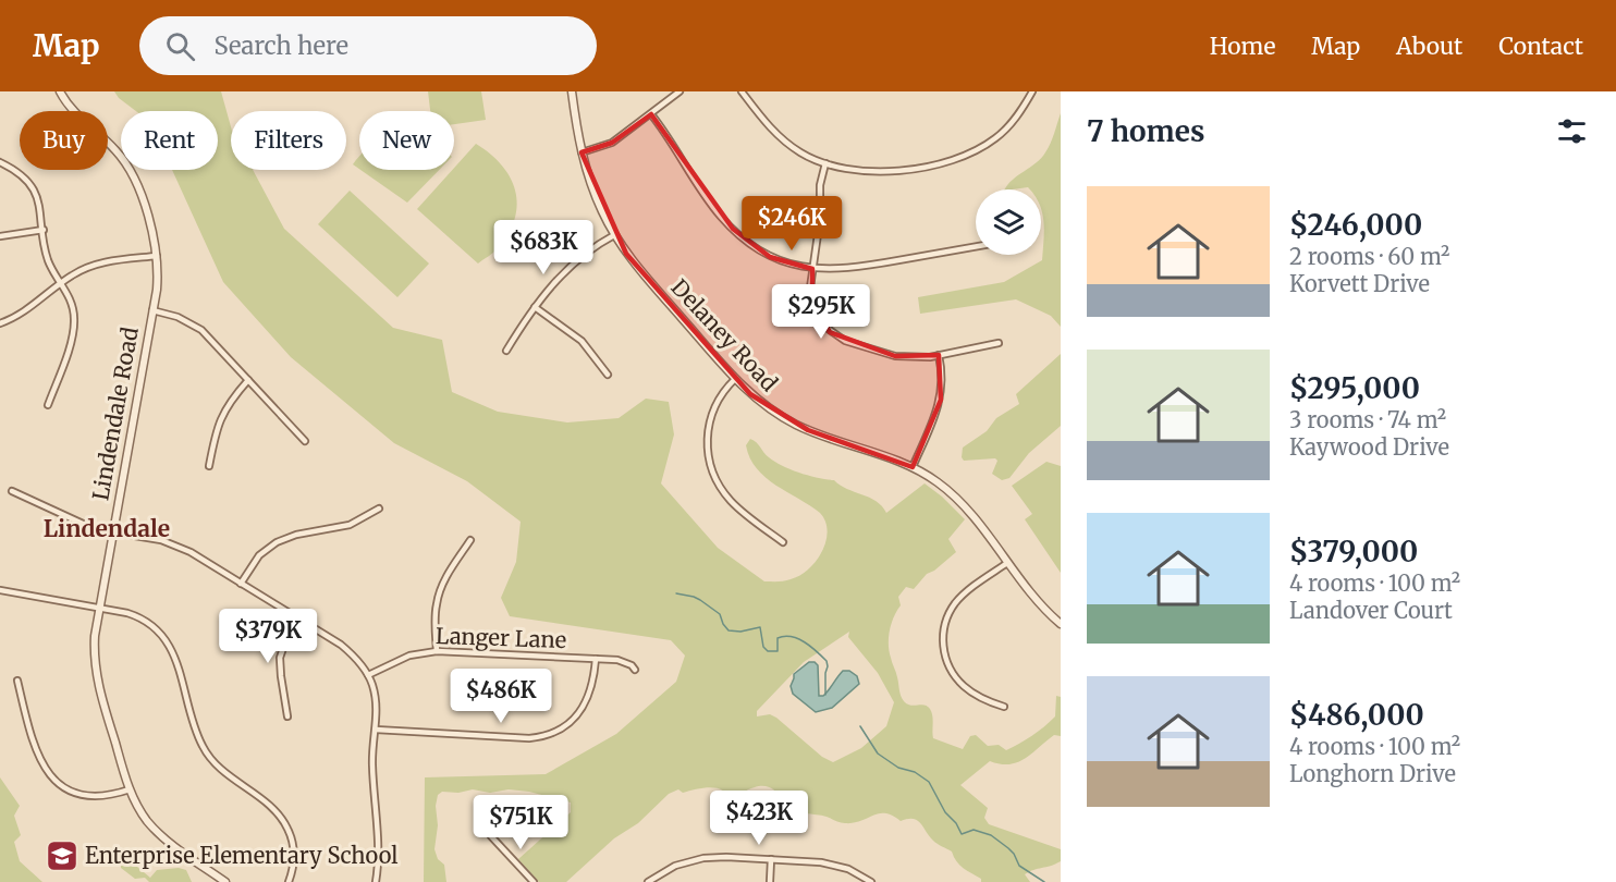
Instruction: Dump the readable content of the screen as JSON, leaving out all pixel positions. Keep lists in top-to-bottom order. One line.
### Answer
{"streets":{"street":["Delaney Road","Lindendale Road","Langer Lane"]},"districts":["Lindendale"],"places":{"school or university":["Enterprise Elementary School"]},"page":{"header":"Map","search":"Search here","nav":["Home","Map","About","Contact"],"heading":"7 homes","chip":["Buy","Rent","Filters","New"],"list":[{"name":"$246,000","note":"2 rooms · 60 m² · Korvett Drive"},{"name":"$295,000","note":"3 rooms · 74 m² · Kaywood Drive"},{"name":"$379,000","note":"4 rooms · 100 m² · Landover Court"},{"name":"$486,000","note":"4 rooms · 100 m² · Longhorn Drive"}],"price":["$246K","$683K","$295K","$379K","$486K","$423K","$751K"]}}
